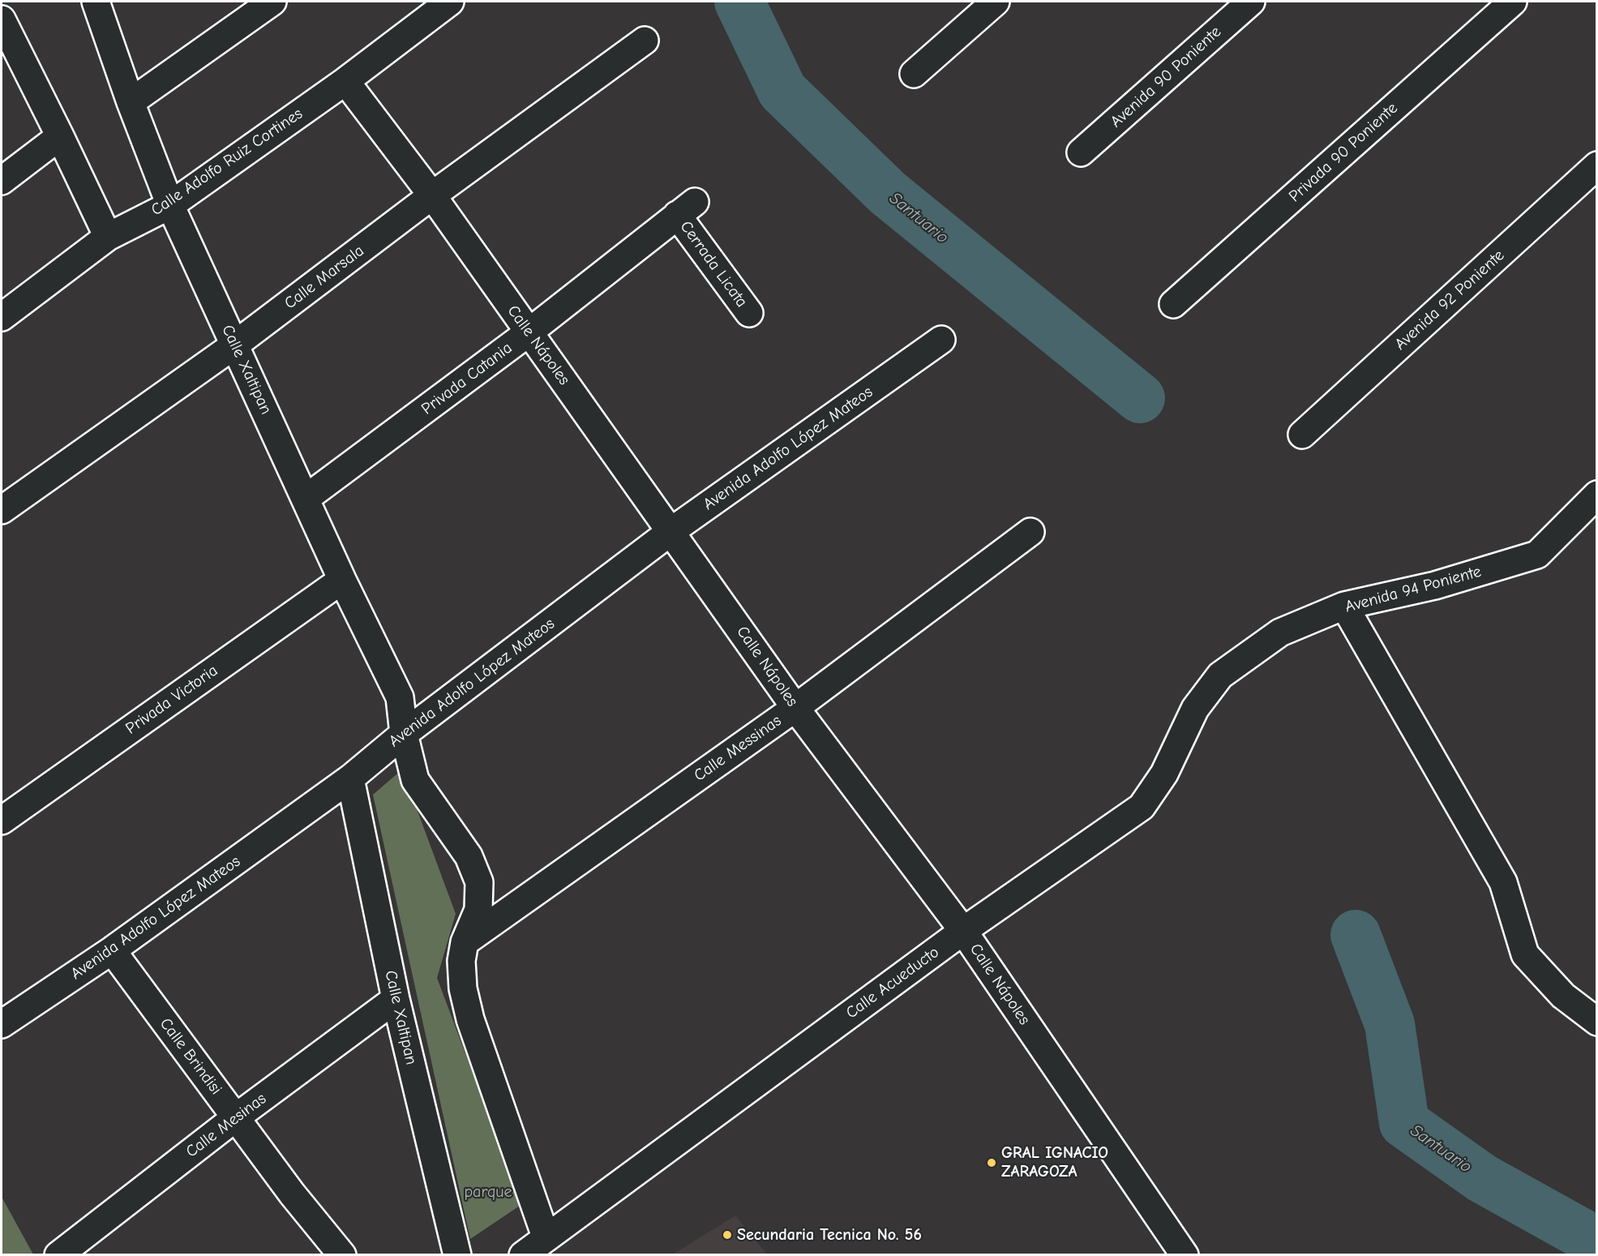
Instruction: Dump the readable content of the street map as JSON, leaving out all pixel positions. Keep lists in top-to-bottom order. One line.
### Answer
{"streets":{"street":["Avenida 90 Poniente","Privada 90 Poniente","Calle Adolfo Ruiz Cortines","Cerrada Licata","Calle Marsala","Avenida 92 Poniente","Calle Nápoles","Calle Xaltipan","Privada Catania","Avenida Adolfo López Mateos","Avenida 94 Poniente","Privada Victoria","Calle Messinas","Calle Acueducto","Calle Brindisi","Calle Mesinas"]},"crossings":[["Calle Adolfo Ruiz Cortines","Calle Nápoles"],["Calle Adolfo Ruiz Cortines","Calle Xaltipan"],["Cerrada Licata","Privada Catania"],["Calle Marsala","Calle Nápoles"],["Calle Marsala","Calle Xaltipan"],["Calle Nápoles","Privada Catania"],["Calle Nápoles","Avenida Adolfo López Mateos"],["Calle Nápoles","Calle Messinas"],["Calle Nápoles","Calle Acueducto"],["Calle Xaltipan","Privada Catania"],["Calle Xaltipan","Avenida Adolfo López Mateos"],["Calle Xaltipan","Privada Victoria"],["Calle Xaltipan","Calle Messinas"],["Calle Xaltipan","Calle Acueducto"],["Calle Xaltipan","Calle Mesinas"],["Avenida Adolfo López Mateos","Calle Brindisi"],["Avenida 94 Poniente","Calle Acueducto"],["Calle Brindisi","Calle Mesinas"]],"water":["Santuario"],"parks":["parque"],"places":["GRAL IGNACIO ZARAGOZA","Secundaria Tecnica No. 56"]}
